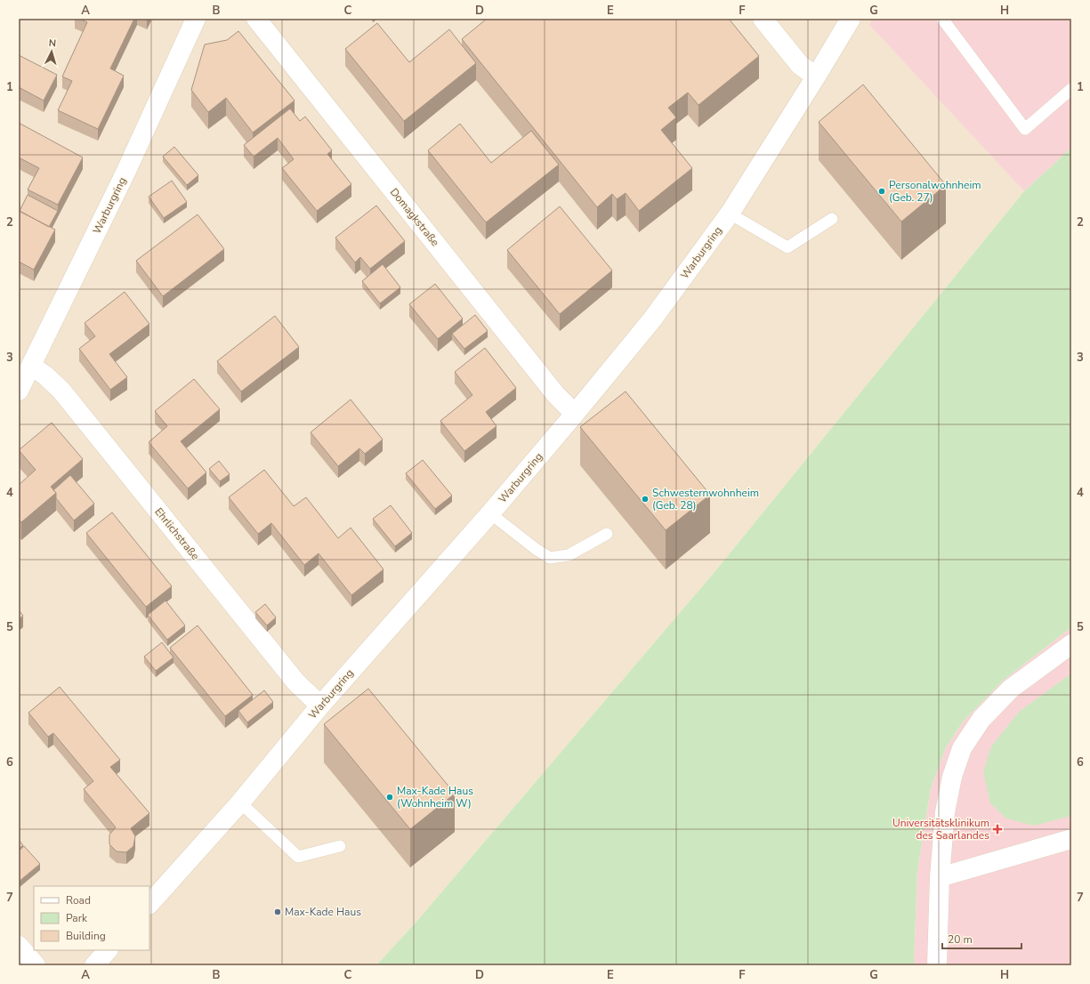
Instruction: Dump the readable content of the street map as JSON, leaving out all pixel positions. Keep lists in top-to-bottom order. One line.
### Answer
{"streets":{"street":["Warburgring","Domagkstraße","Ehrlichstraße"]},"crossings":[["Warburgring","Domagkstraße"],["Warburgring","Ehrlichstraße"]],"places":{"other":["Personalwohnheim (Geb. 27)","Schwesternwohnheim (Geb. 28)","Max-Kade Haus (Wohnheim W)","Max-Kade Haus"],"health":["Universitätsklinikum des Saarlandes"]},"legend":["Road","Park","Building"],"scale_bar":"20 m","north":"top","grid":{"columns":["A","B","C","D","E","F","G","H"],"rows":["1","2","3","4","5","6","7"]}}
